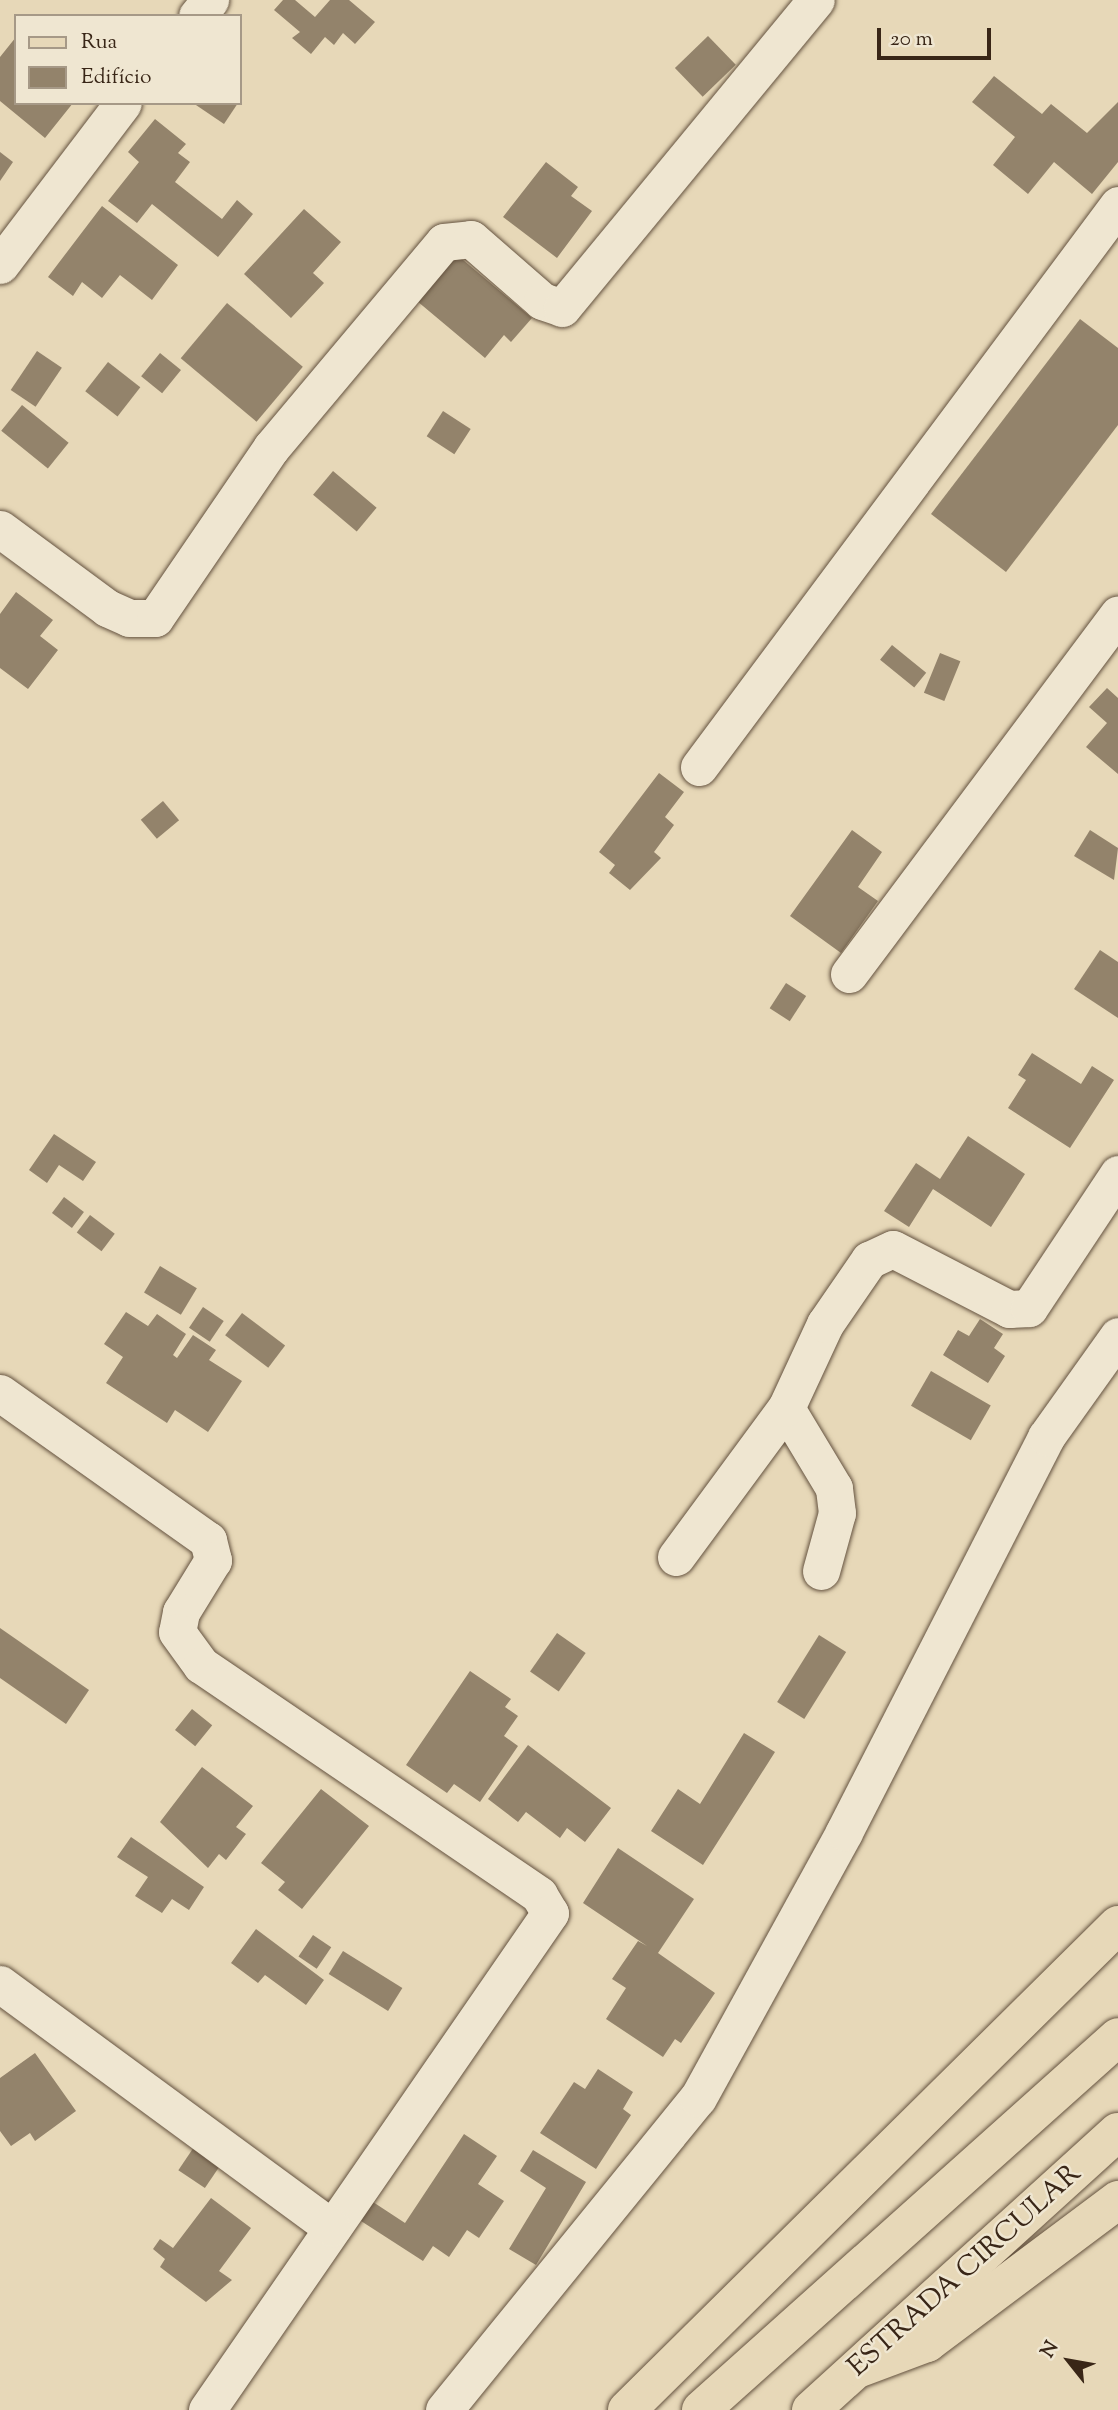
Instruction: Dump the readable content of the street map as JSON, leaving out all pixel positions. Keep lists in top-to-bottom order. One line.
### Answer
{"streets":{"main road":["ESTRADA CIRCULAR"]},"legend":["Rua","Edifício"],"scale_bar":"20 m","north":"top left"}
